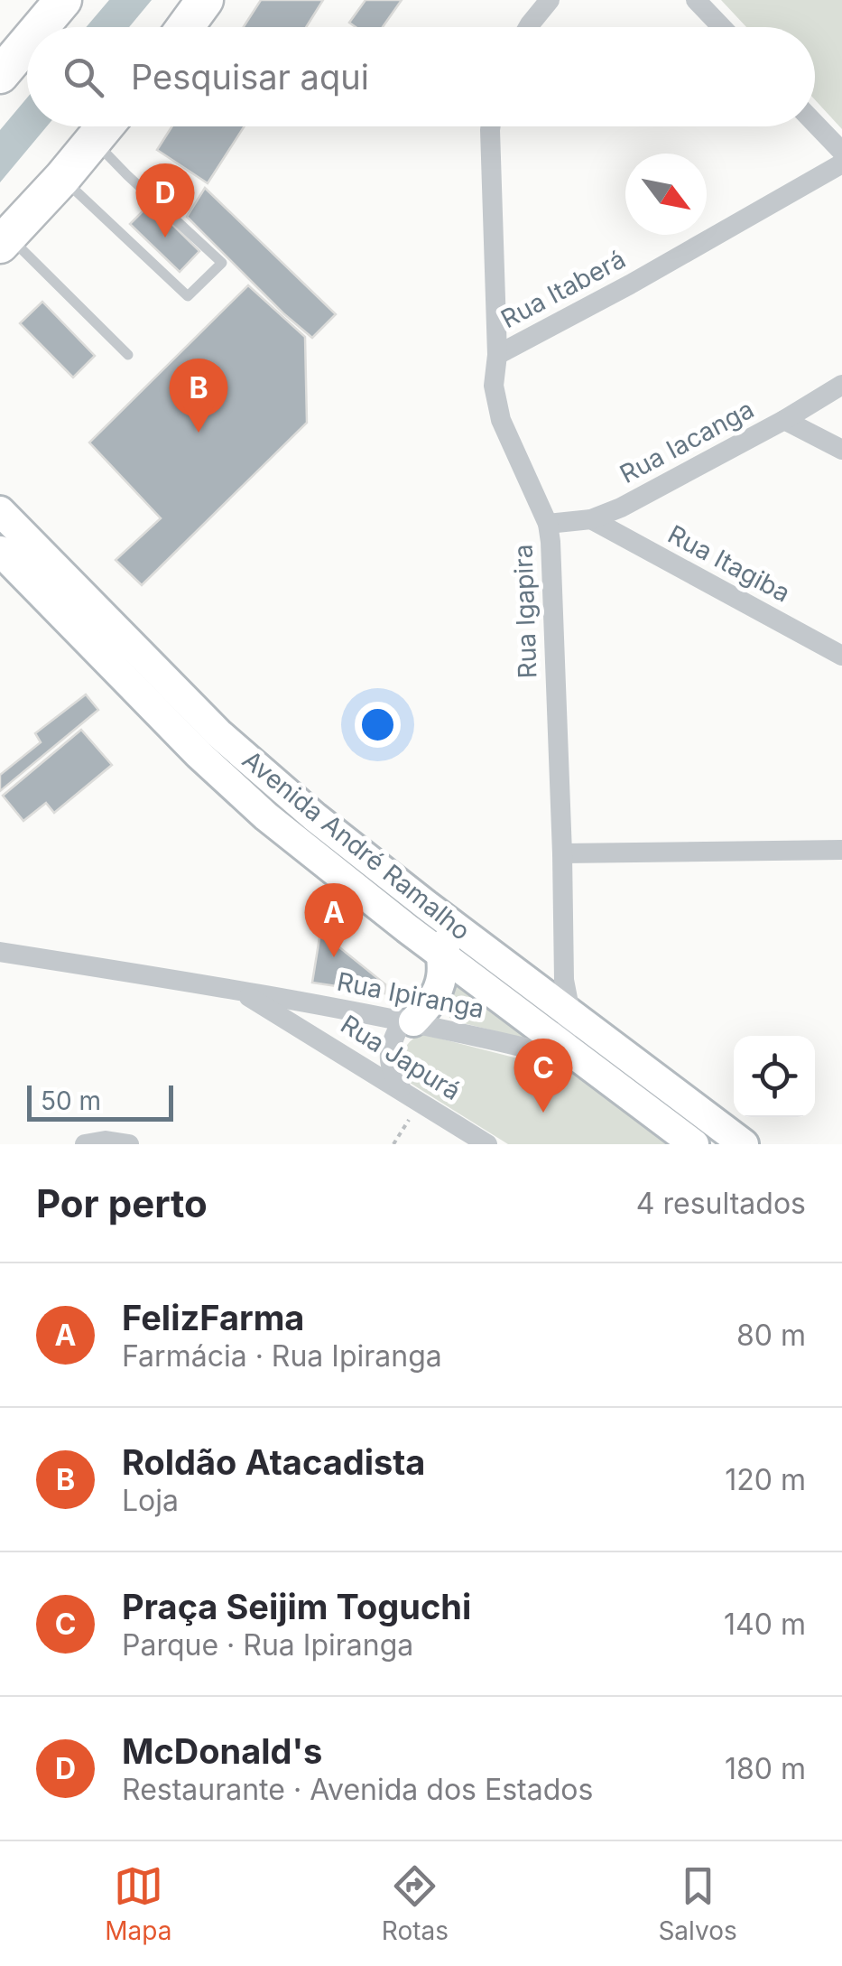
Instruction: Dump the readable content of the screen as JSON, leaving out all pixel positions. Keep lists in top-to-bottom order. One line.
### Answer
{"streets":{"main road":["Avenida André Ramalho"],"street":["Rua Itaberá","Rua Iacanga","Rua Itagiba","Rua Igapira","Rua Ipiranga","Rua Japurá"]},"crossings":[["Rua Itaberá","Rua Igapira"],["Rua Iacanga","Rua Itagiba"],["Rua Iacanga","Rua Igapira"],["Rua Igapira","Avenida André Ramalho"],["Avenida André Ramalho","Rua Ipiranga"],["Rua Ipiranga","Rua Japurá"]],"scale_bar":"50 m","north":"bottom right","page":{"search":"Pesquisar aqui","pins":["D","B","A","C"],"scale":"50 m","heading":["Por perto","4 resultados"],"list":[{"mark":"A","name":"FelizFarma","note":"Farmácia · Rua Ipiranga","value":"80 m"},{"mark":"B","name":"Roldão Atacadista","note":"Loja","value":"120 m"},{"mark":"C","name":"Praça Seijim Toguchi","note":"Parque · Rua Ipiranga","value":"140 m"},{"mark":"D","name":"McDonald's","note":"Restaurante · Avenida dos Estados","value":"180 m"}],"nav":["Mapa","Rotas","Salvos"]}}
